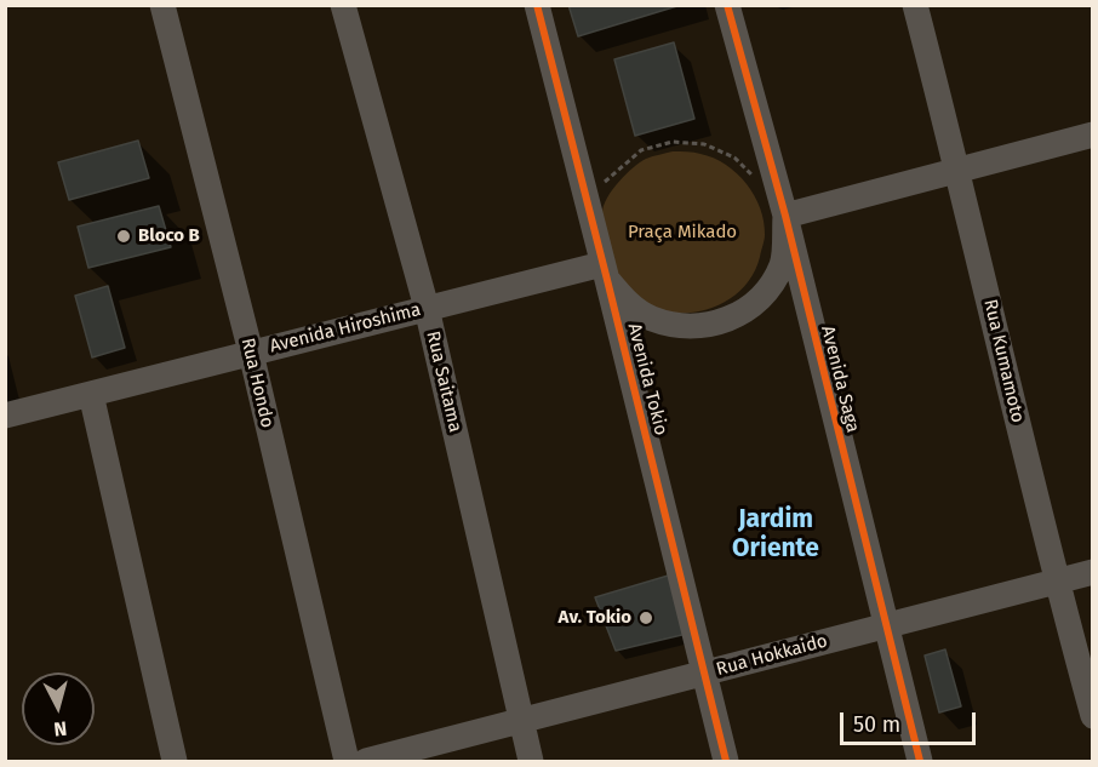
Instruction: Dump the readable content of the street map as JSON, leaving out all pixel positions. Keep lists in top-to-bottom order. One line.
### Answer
{"streets":{"street":["Avenida Hiroshima","Rua Kumamoto","Avenida Tokio","Avenida Saga","Rua Saitama","Rua Hondo","Rua Hokkaido"]},"crossings":[["Avenida Hiroshima","Avenida Tokio"],["Avenida Hiroshima","Rua Saitama"],["Avenida Hiroshima","Rua Hondo"],["Rua Kumamoto","Rua Hokkaido"],["Avenida Tokio","Rua Hokkaido"],["Avenida Saga","Rua Hokkaido"],["Rua Saitama","Rua Hokkaido"]],"districts":["Jardim Oriente"],"parks":["Praça Mikado"],"places":["Bloco B","Av. Tokio"],"scale_bar":"50 m","north":"bottom"}
